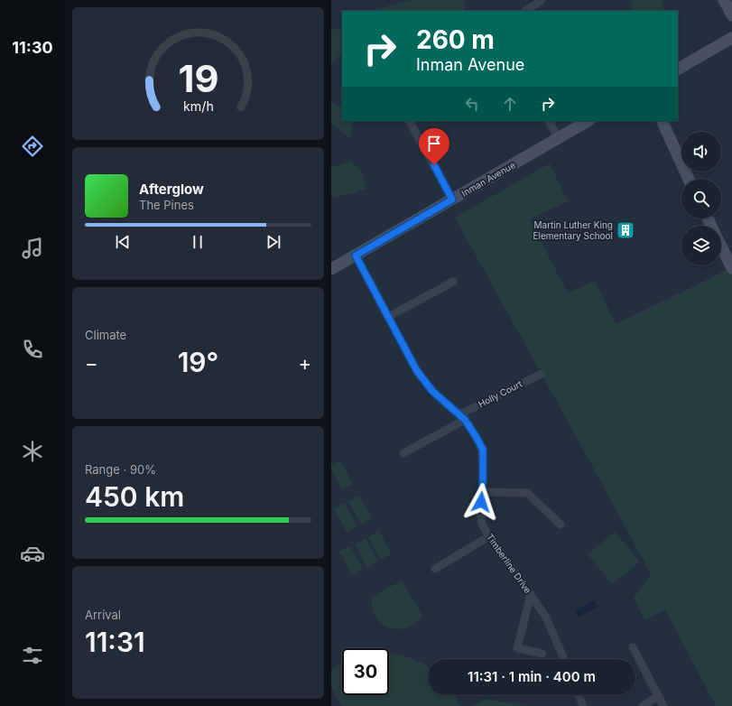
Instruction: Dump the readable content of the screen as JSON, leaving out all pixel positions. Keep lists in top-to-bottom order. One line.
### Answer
{"streets":{"main road":["Inman Avenue"],"street":["Holly Court","Timberline Drive"]},"crossings":[["Inman Avenue","Timberline Drive"],["Holly Court","Timberline Drive"]],"places":{"building":["Martin Luther King Elementary School"]},"page":{"tabs":"11:30","turn":["260 m","Inman Avenue"],"song":["Afterglow","The Pines"],"tile":["Climate",["Range · 90%","450 km"],["Arrival","11:31"]],"heat":["−","19°","+"],"limit":"30","trip":"11:31 · 1 min · 400 m","gauge":["19","km/h"]}}
